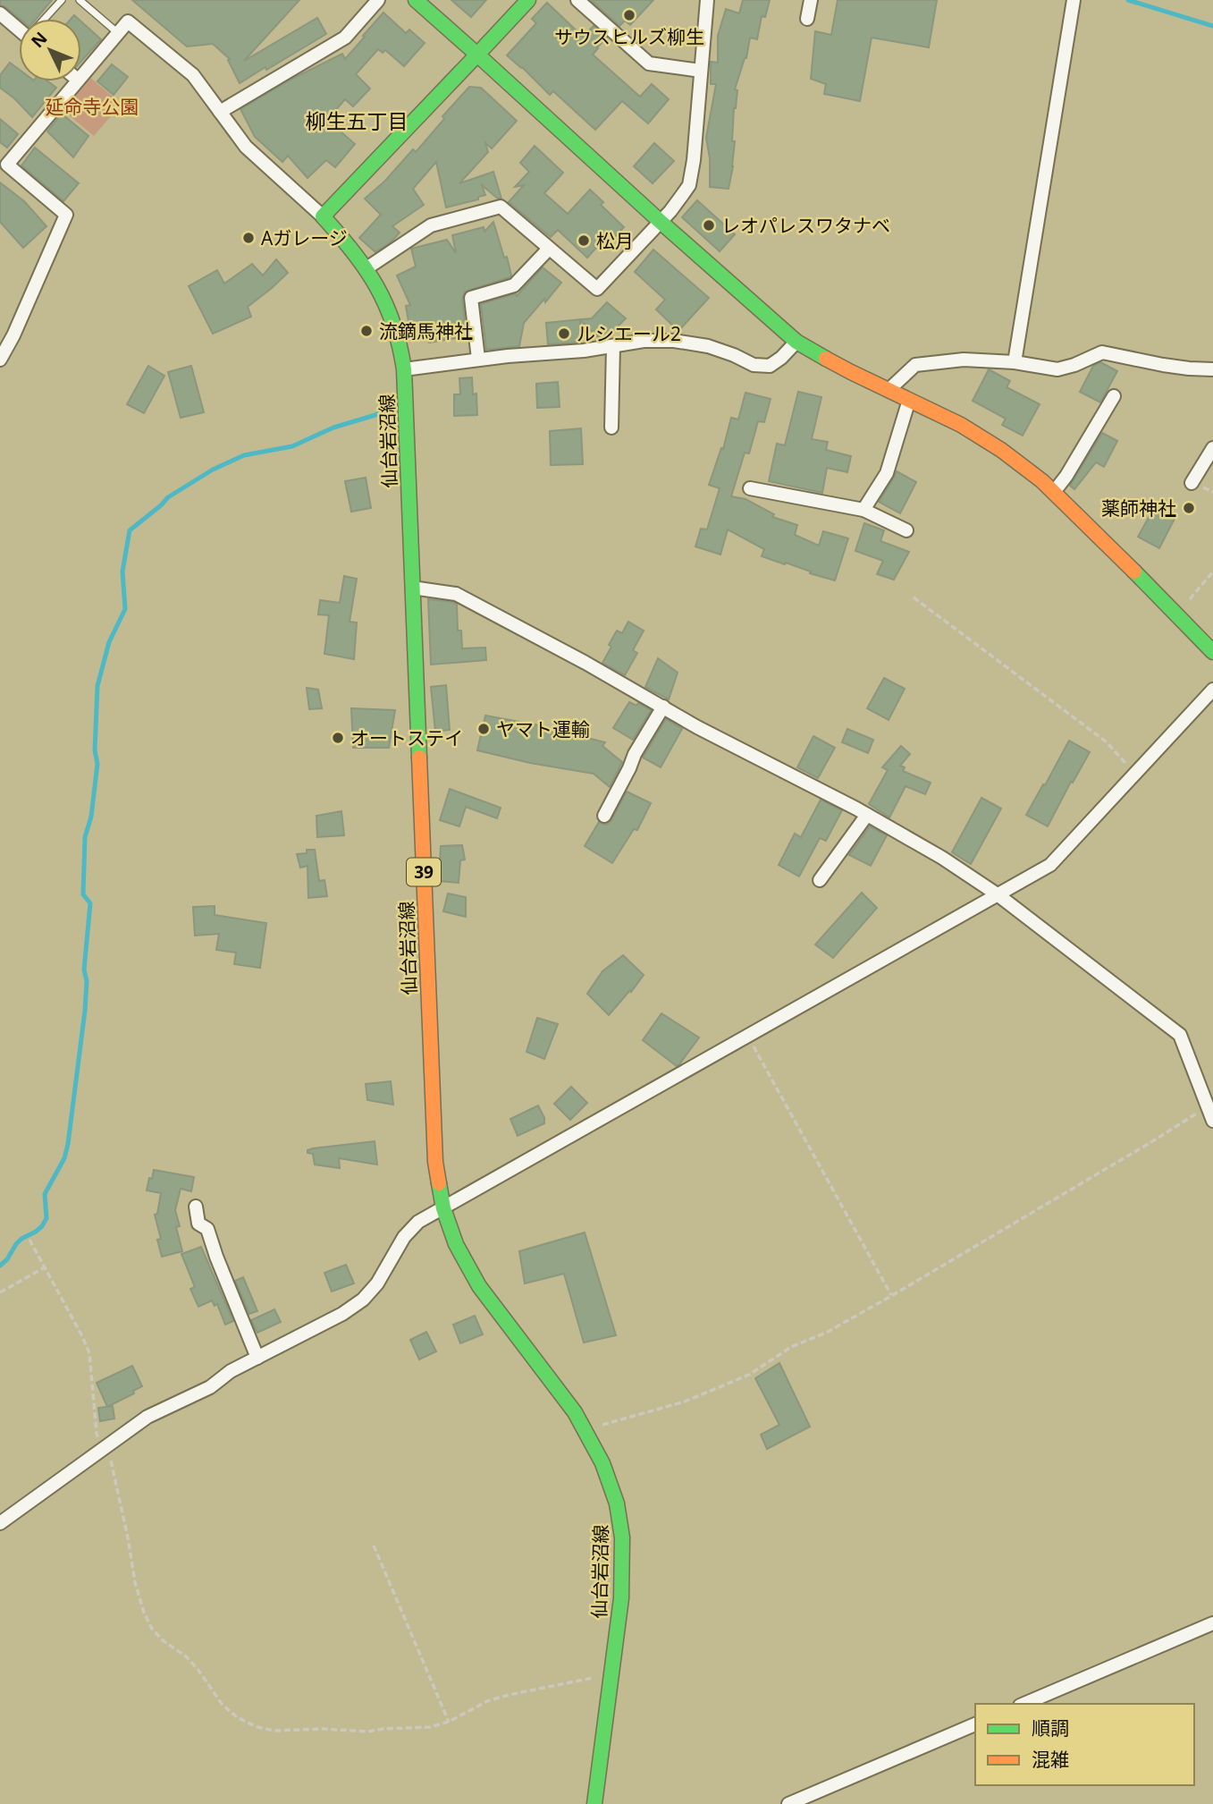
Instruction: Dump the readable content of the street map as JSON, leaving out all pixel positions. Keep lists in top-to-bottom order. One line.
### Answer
{"streets":{"main road":["仙台岩沼線","39"]},"districts":["柳生五丁目"],"parks":["延命寺公園"],"places":["サウスヒルズ柳生","レオパレスワタナベ","Aガレージ","松月","流鏑馬神社","ルシエール2","薬師神社","ヤマト運輸","オートステイ"],"legend":["順調","混雑"],"north":"top left"}
